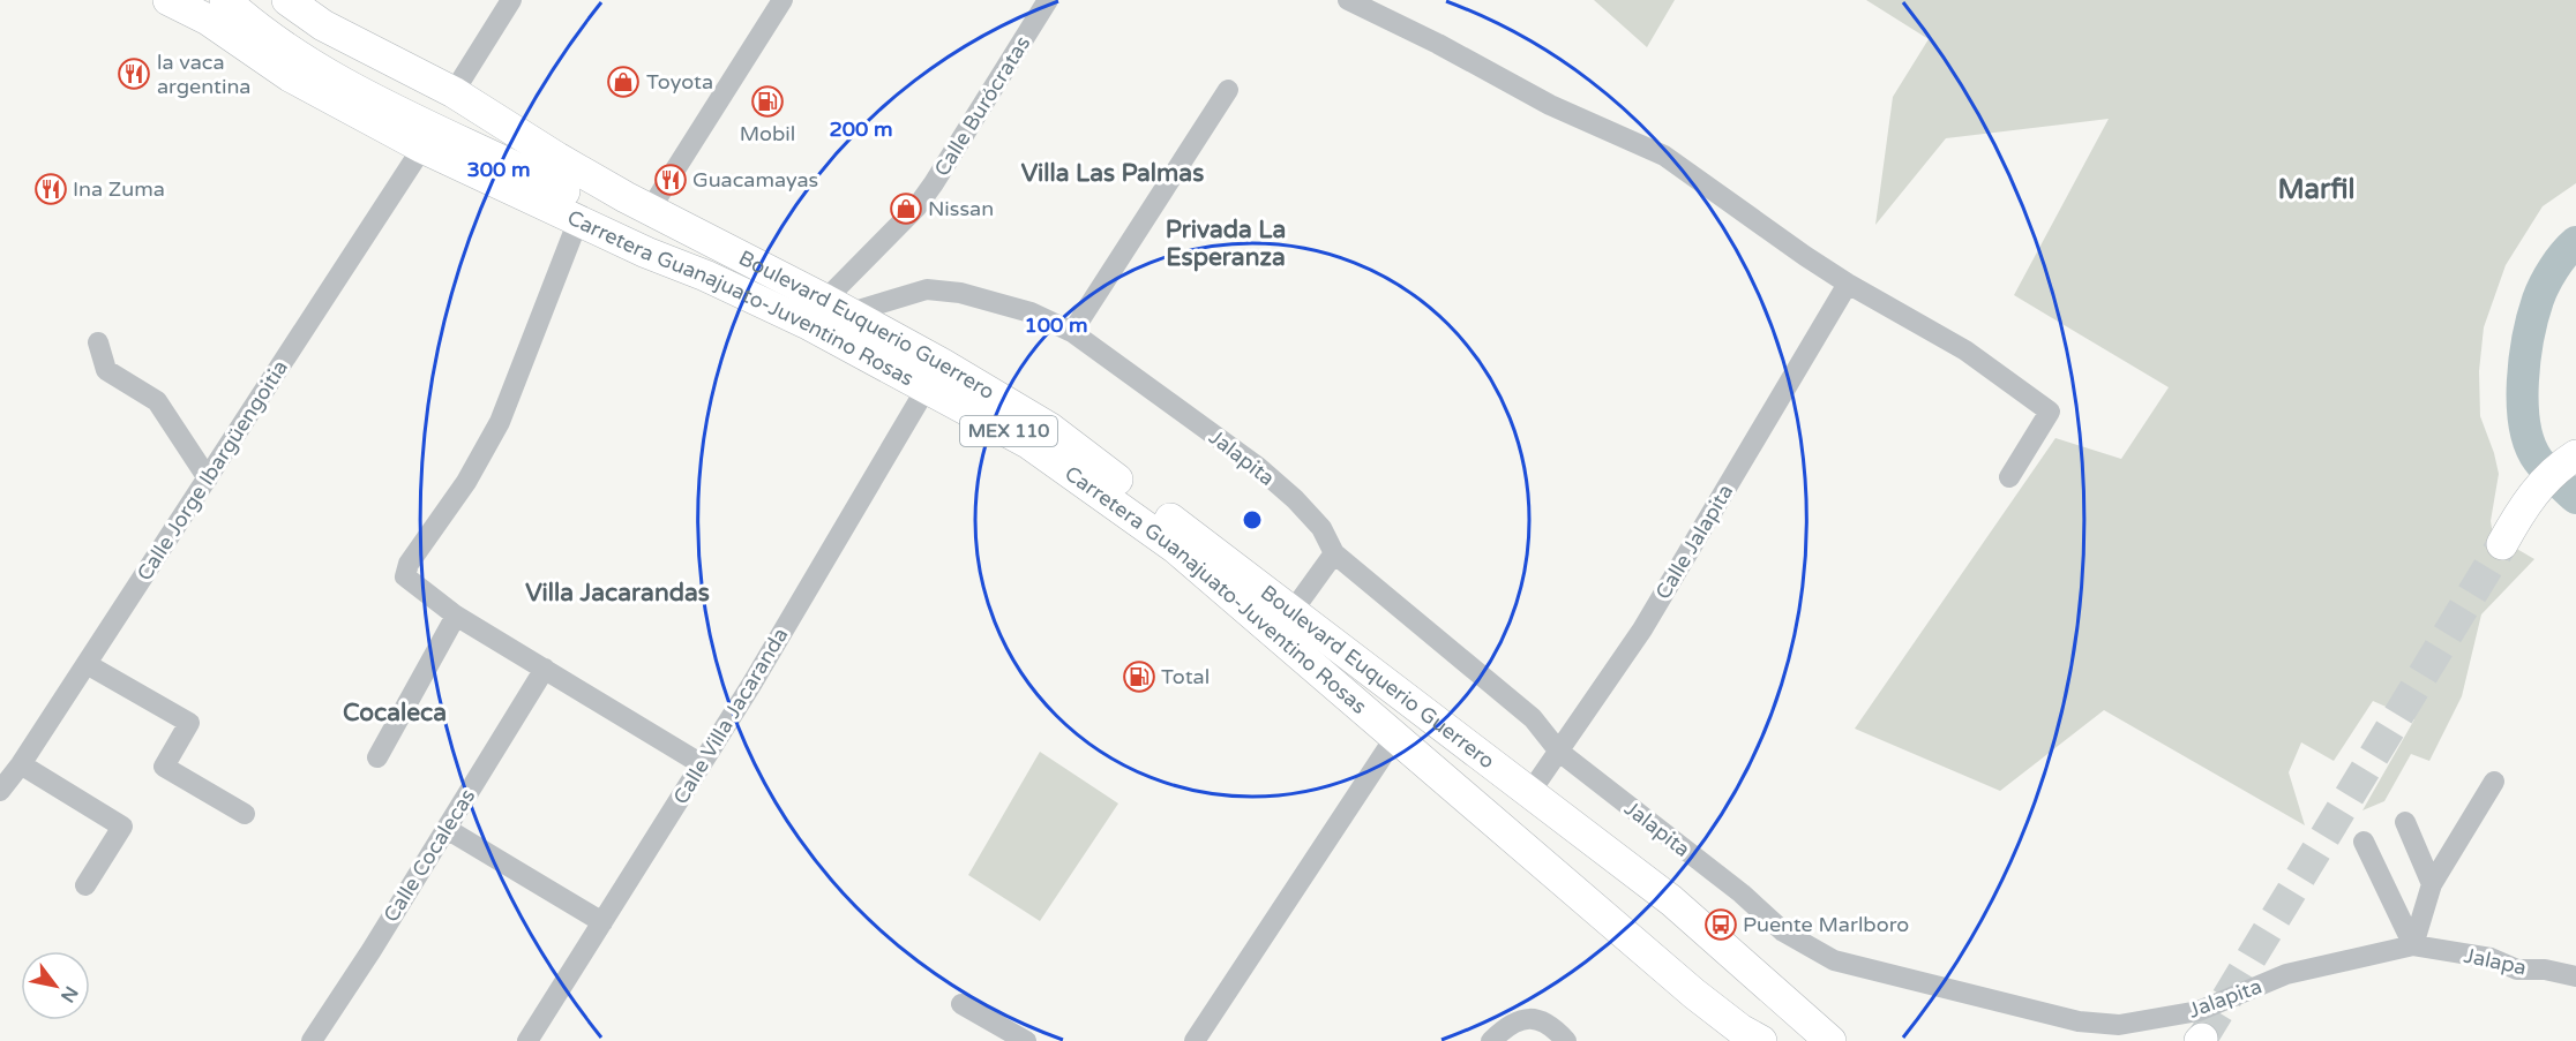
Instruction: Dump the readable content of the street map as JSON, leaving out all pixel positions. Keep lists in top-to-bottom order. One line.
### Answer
{"streets":{"main road":["Carretera Guanajuato-Juventino Rosas","Boulevard Euquerio Guerrero","MEX 110"],"street":["Calle Burócratas","Jalapita","Calle Jorge Ibargüengoitia","Calle Jalapita","Calle Villa Jacaranda","Calle Cocalecas","Jalapa"]},"crossings":[["Calle Burócratas","Boulevard Euquerio Guerrero"],["Calle Burócratas","Jalapita"],["Carretera Guanajuato-Juventino Rosas","Calle Jorge Ibargüengoitia"],["Carretera Guanajuato-Juventino Rosas","Calle Villa Jacaranda"],["Boulevard Euquerio Guerrero","Jalapita"],["Boulevard Euquerio Guerrero","Calle Jalapita"],["Jalapita","Calle Jalapita"],["Jalapita","Jalapa"]],"districts":["Villa Las Palmas","Marfil","Privada La Esperanza","Villa Jacarandas","Cocaleca"],"places":{"restaurant":["la vaca argentina","Guacamayas","Ina Zuma"],"shop":["Toyota","Nissan"],"fuel station":["Mobil","Total"],"bus stop":["Puente Marlboro"]},"north":"bottom right","rings":["200 m","300 m","100 m"]}
